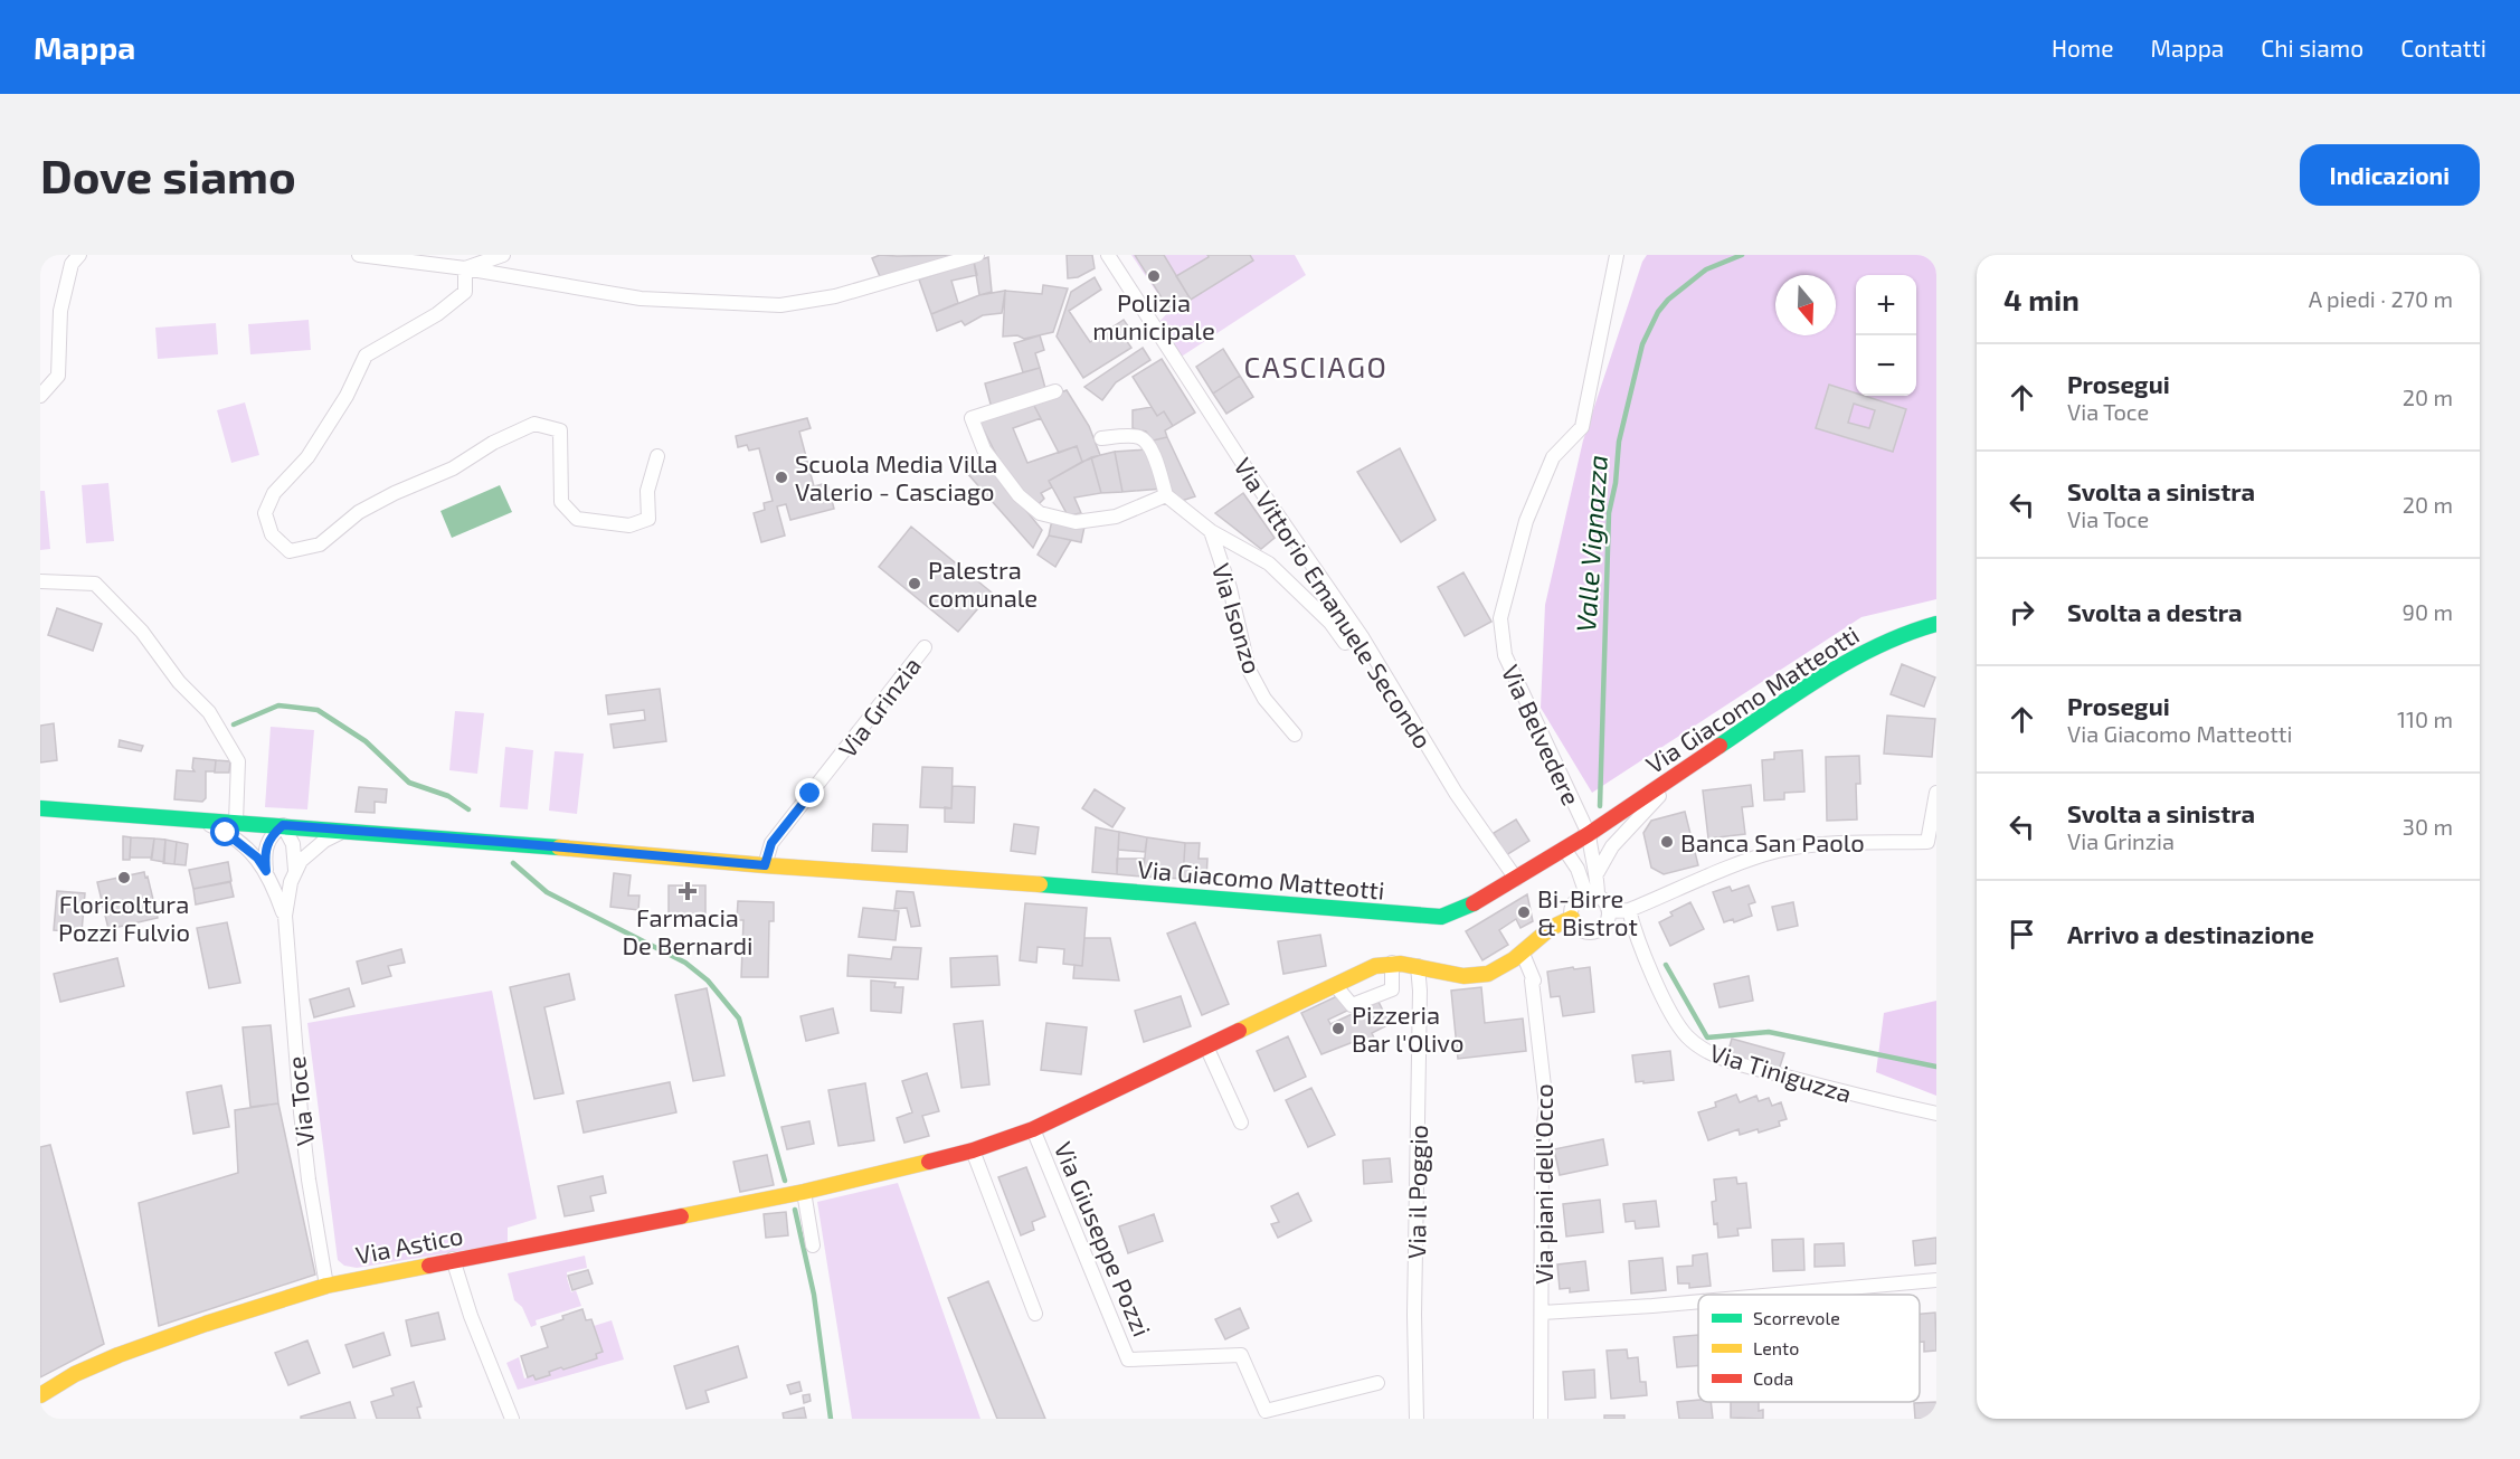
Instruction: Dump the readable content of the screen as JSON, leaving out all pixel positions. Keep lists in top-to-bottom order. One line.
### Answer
{"streets":{"main road":["Via Giacomo Matteotti","Via Giuseppe Pozzi","Via Astico"],"street":["Via Vittorio Emanuele Secondo","Via Isonzo","Via Grinzia","Via Belvedere","Via Tiniguzza","Via Toce","Via piani dell'Occo","Via il Poggio"]},"crossings":[["Via Vittorio Emanuele Secondo","Via Giacomo Matteotti"],["Via Giacomo Matteotti","Via Grinzia"],["Via Giacomo Matteotti","Via Belvedere"],["Via Giacomo Matteotti","Via Toce"],["Via Belvedere","Via Giuseppe Pozzi"],["Via Toce","Via Astico"],["Via piani dell'Occo","Via Giuseppe Pozzi"],["Via il Poggio","Via Giuseppe Pozzi"],["Via Giuseppe Pozzi","Via Astico"]],"districts":["CASCIAGO"],"water":["Valle Vignazza"],"places":{"other":["Polizia municipale","Scuola Media Villa Valerio - Casciago","Palestra comunale","Banca San Paolo","Floricoltura Pozzi Fulvio","Bi-Birre & Bistrot","Pizzeria Bar l'Olivo"],"health":["Farmacia De Bernardi"]},"legend":["Scorrevole","Lento","Coda"],"north":"bottom","page":{"header":"Mappa","nav":["Home","Mappa","Chi siamo","Contatti"],"buttons":"Indicazioni","title":"Dove siamo","heading":["4 min","A piedi · 270 m"],"map_buttons":["+","−"],"list":[["Prosegui","Via Toce","20 m"],["Svolta a sinistra","Via Toce","20 m"],["Svolta a destra","90 m"],["Prosegui","Via Giacomo Matteotti","110 m"],["Svolta a sinistra","Via Grinzia","30 m"],"Arrivo a destinazione"]}}
